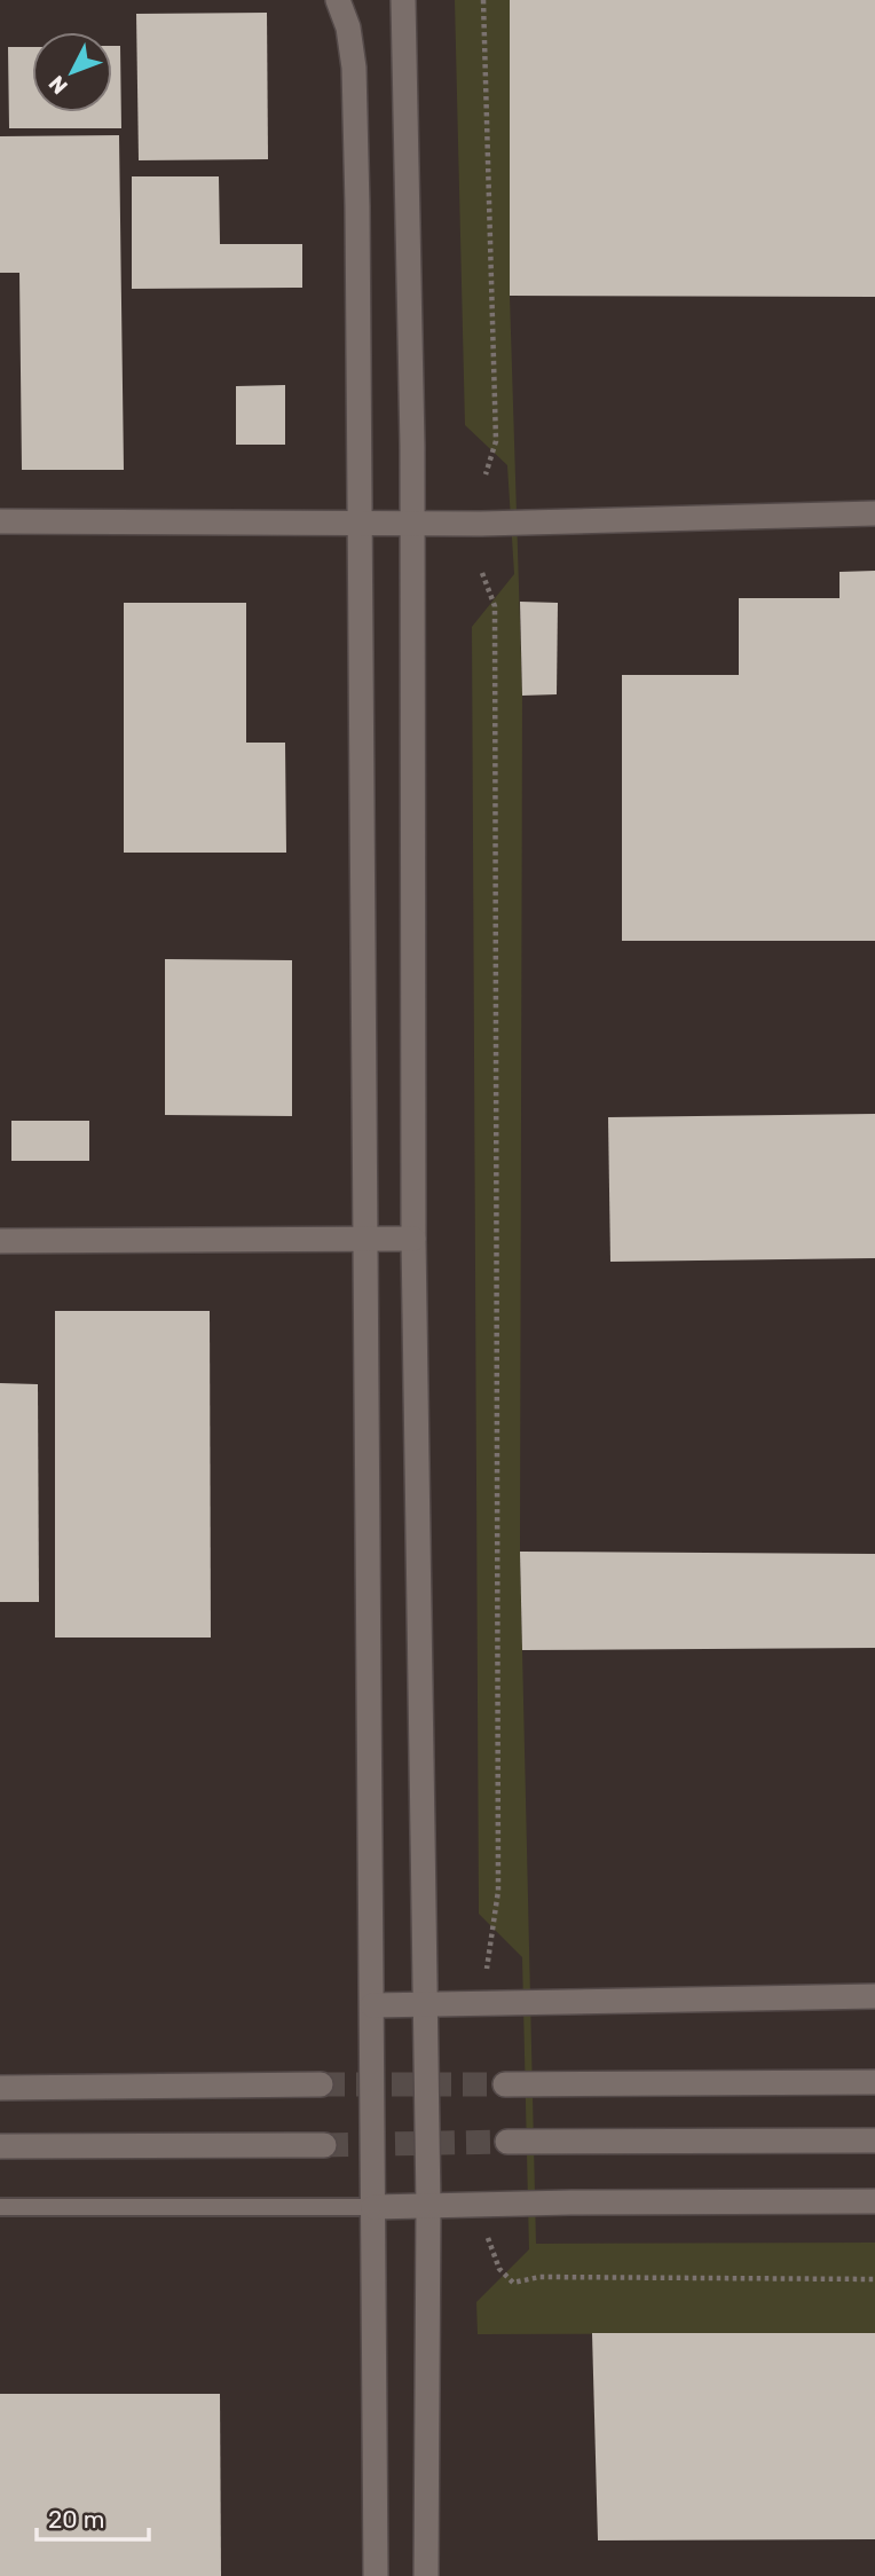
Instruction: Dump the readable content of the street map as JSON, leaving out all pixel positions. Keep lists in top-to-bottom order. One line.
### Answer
{"scale_bar":"20 m","north":"bottom left"}
